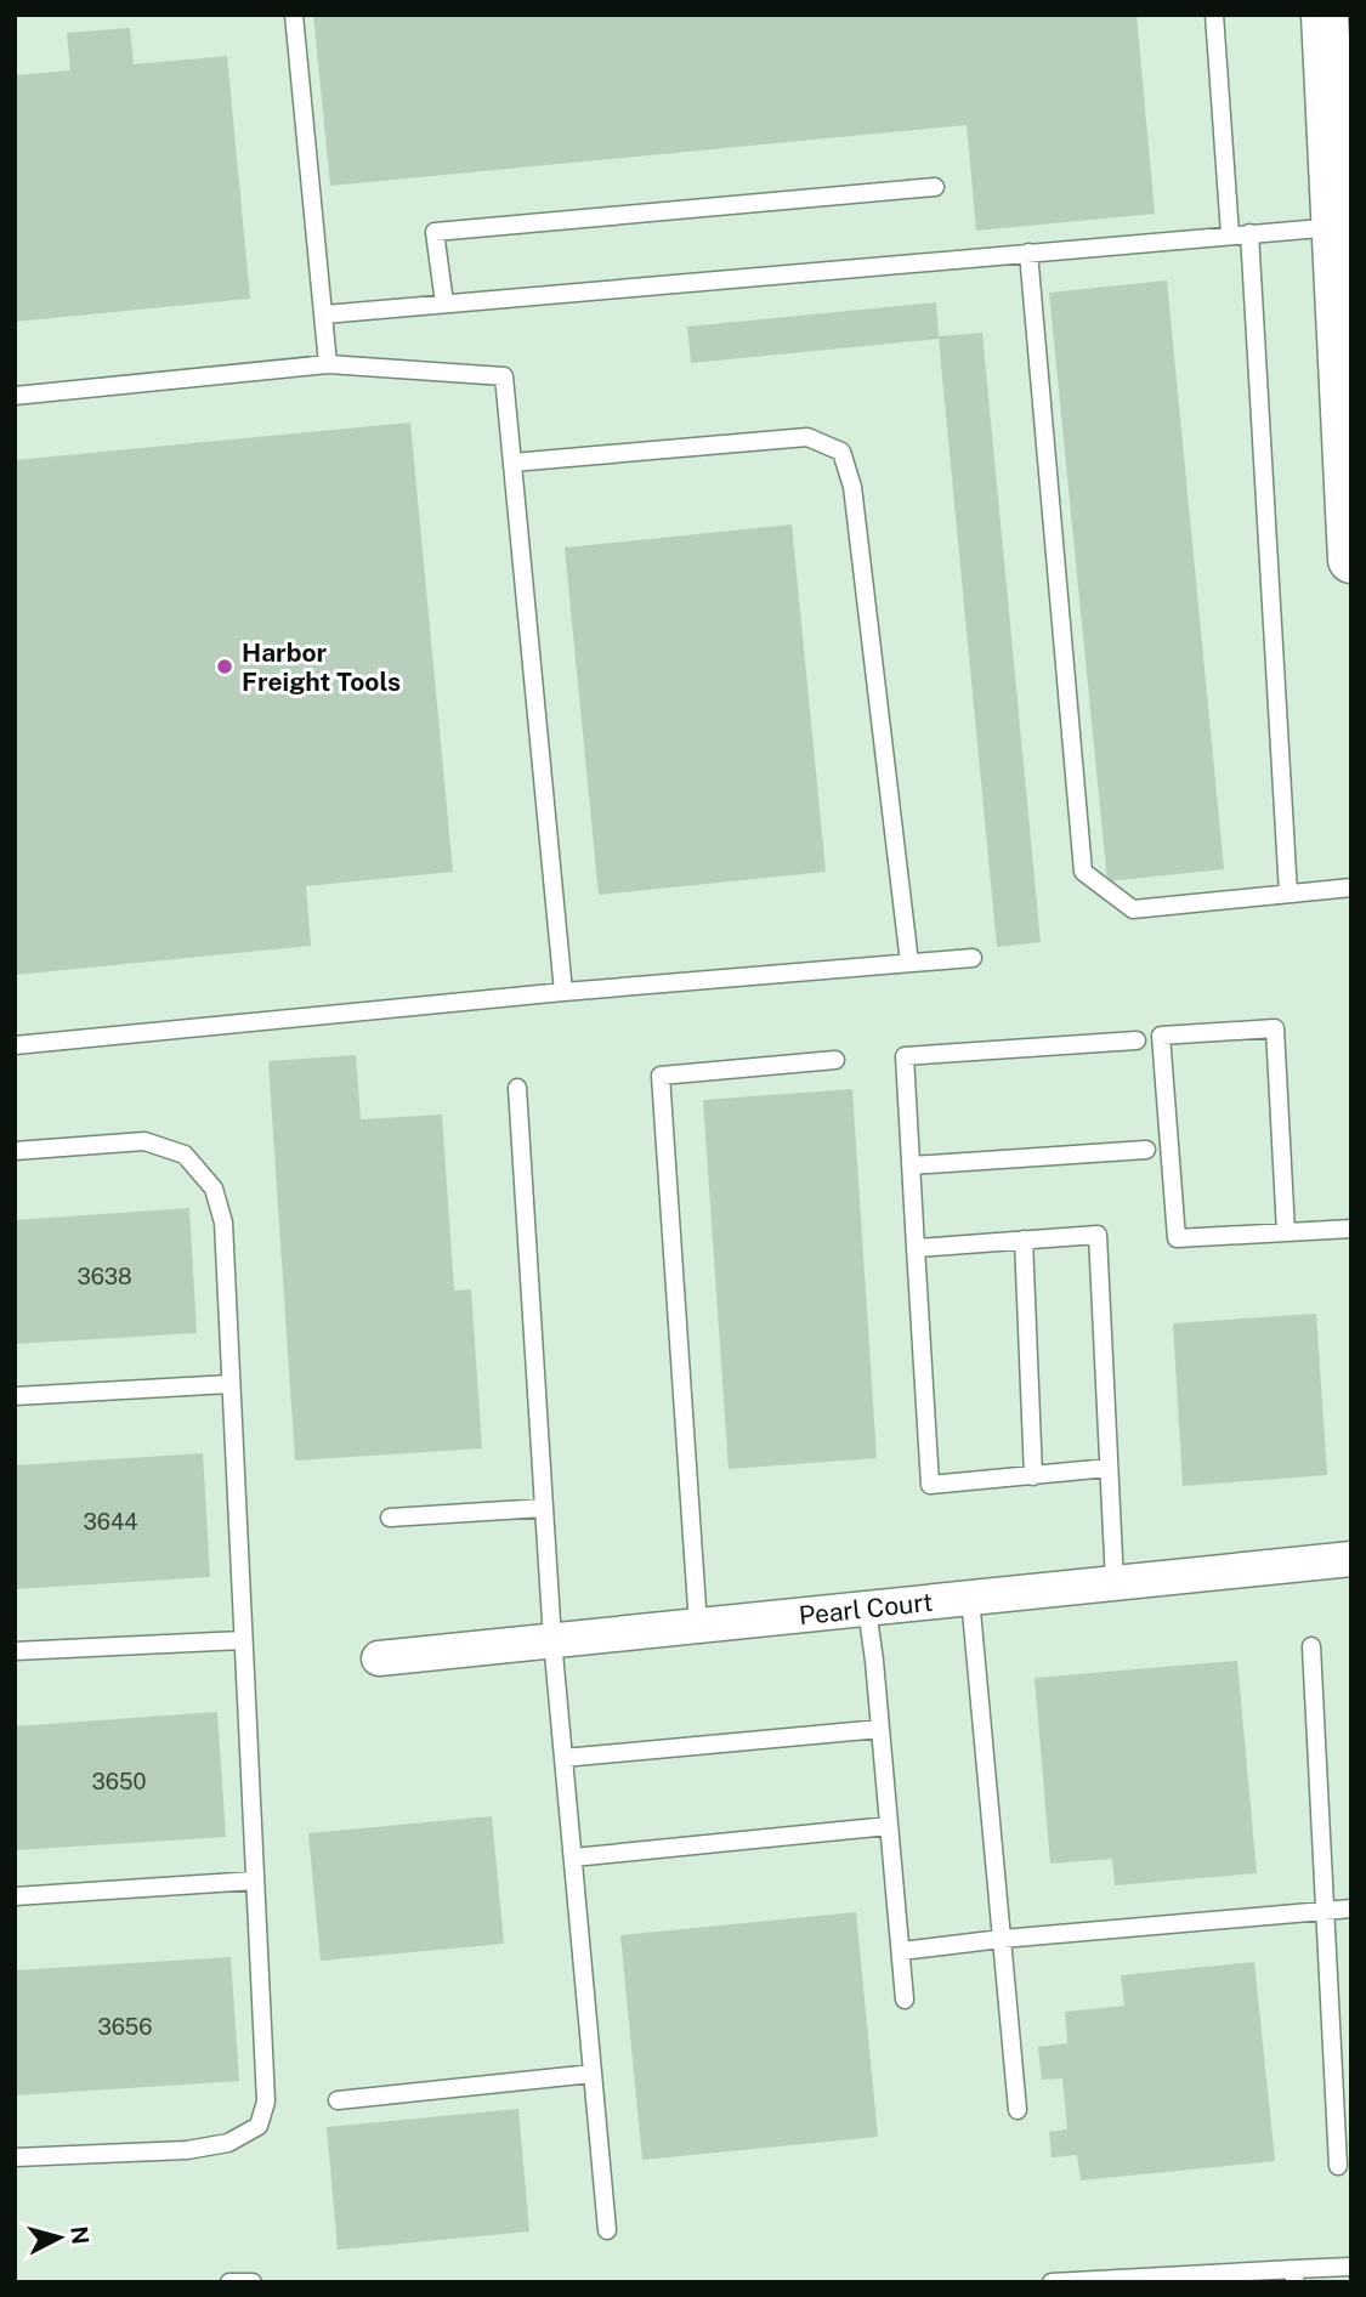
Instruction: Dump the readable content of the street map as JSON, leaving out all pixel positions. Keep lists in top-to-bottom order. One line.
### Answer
{"streets":{"street":["Pearl Court"]},"places":["Harbor Freight Tools"],"house_numbers":["3638","3644","3650","3656"],"north":"right"}
